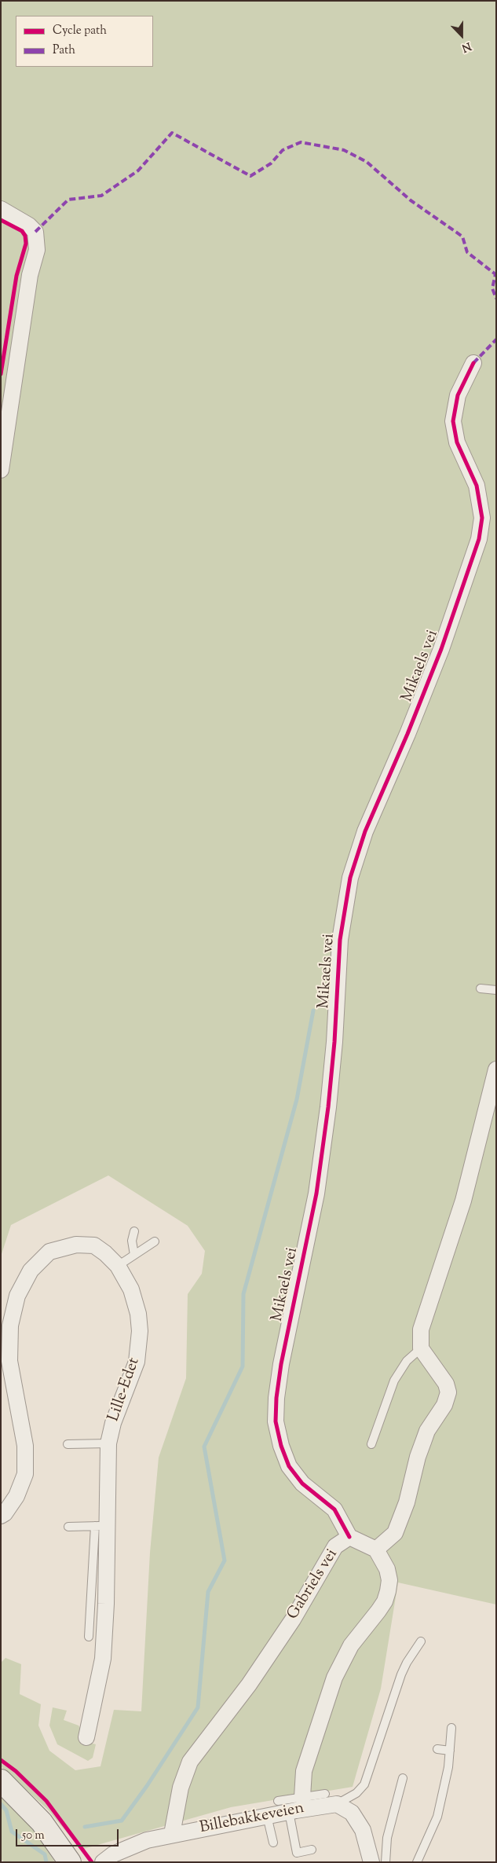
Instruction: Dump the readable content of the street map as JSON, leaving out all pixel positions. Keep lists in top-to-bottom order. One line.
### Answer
{"streets":{"street":["Mikaels vei","Lille-Edet","Gabriels vei","Billebakkeveien"]},"crossings":[["Mikaels vei","Gabriels vei"],["Gabriels vei","Billebakkeveien"]],"legend":["Cycle path","Path"],"scale_bar":"50 m","north":"bottom"}
